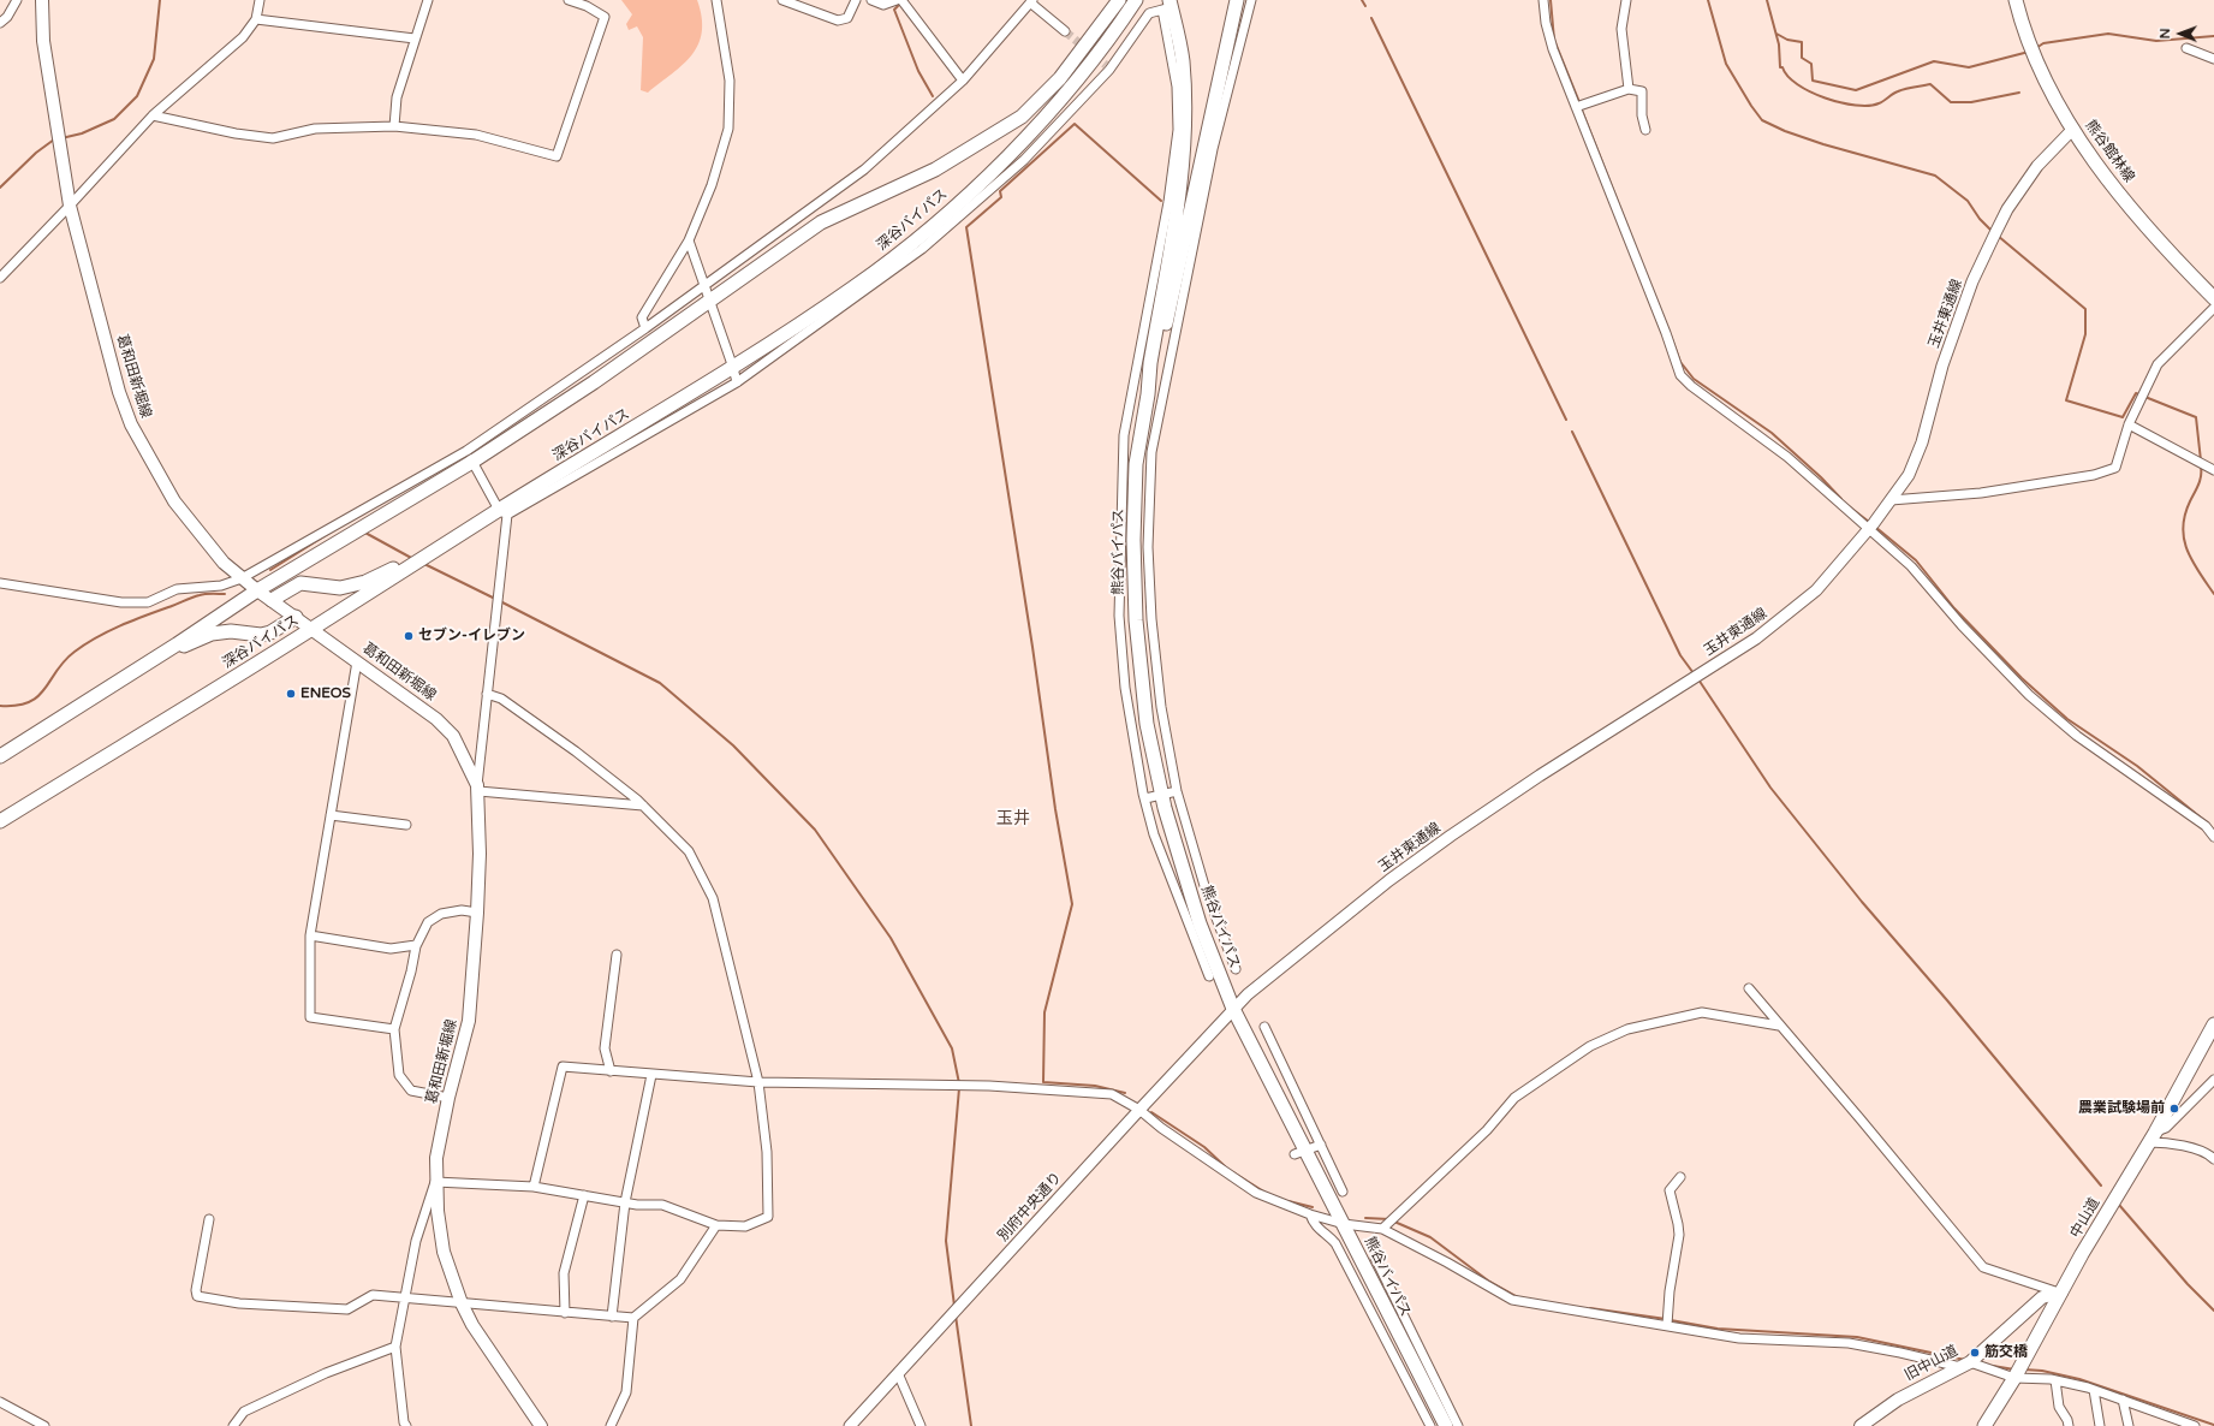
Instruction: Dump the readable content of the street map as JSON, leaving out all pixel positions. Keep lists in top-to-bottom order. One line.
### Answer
{"streets":{"main road":["熊谷館林線","深谷バイパス","葛和田新堀線","熊谷バイパス","中山道","旧中山道"],"street":["玉井東通線","別府中央通り"]},"crossings":[["熊谷館林線","玉井東通線"],["深谷バイパス","葛和田新堀線"],["玉井東通線","熊谷バイパス"],["玉井東通線","別府中央通り"],["熊谷バイパス","別府中央通り"],["中山道","旧中山道"]],"districts":["玉井"],"places":["セブン-イレブン","ENEOS","農業試験場前","筋交橋"],"north":"left"}
